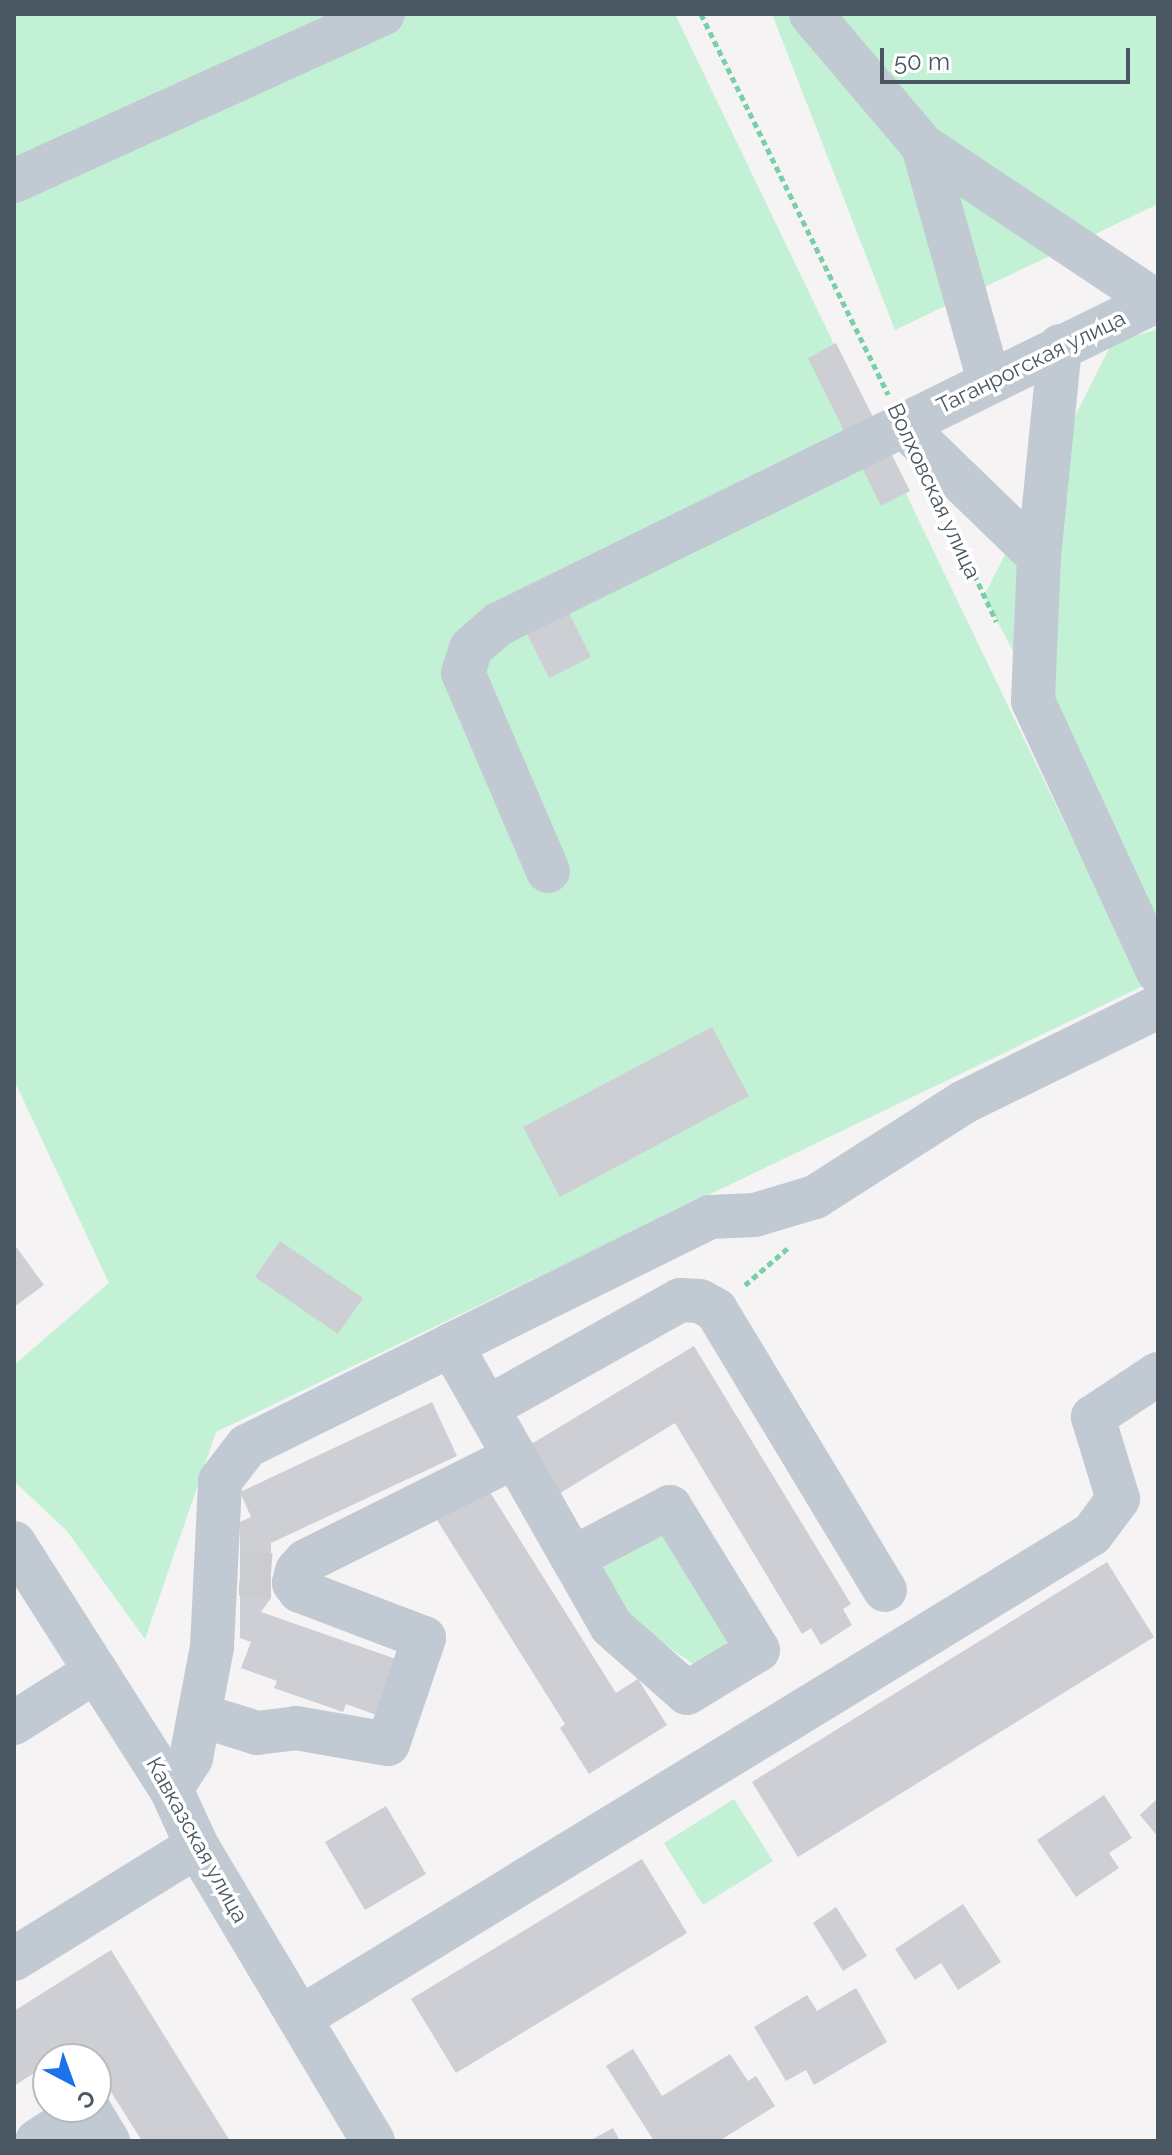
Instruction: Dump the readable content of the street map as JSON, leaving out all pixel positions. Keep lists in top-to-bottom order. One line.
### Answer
{"streets":{"street":["Таганрогская улица","Кавказская улица"],"path":["Волховская улица"]},"crossings":[["Таганрогская улица","Волховская улица"]],"scale_bar":"50 m","north":"bottom right"}
